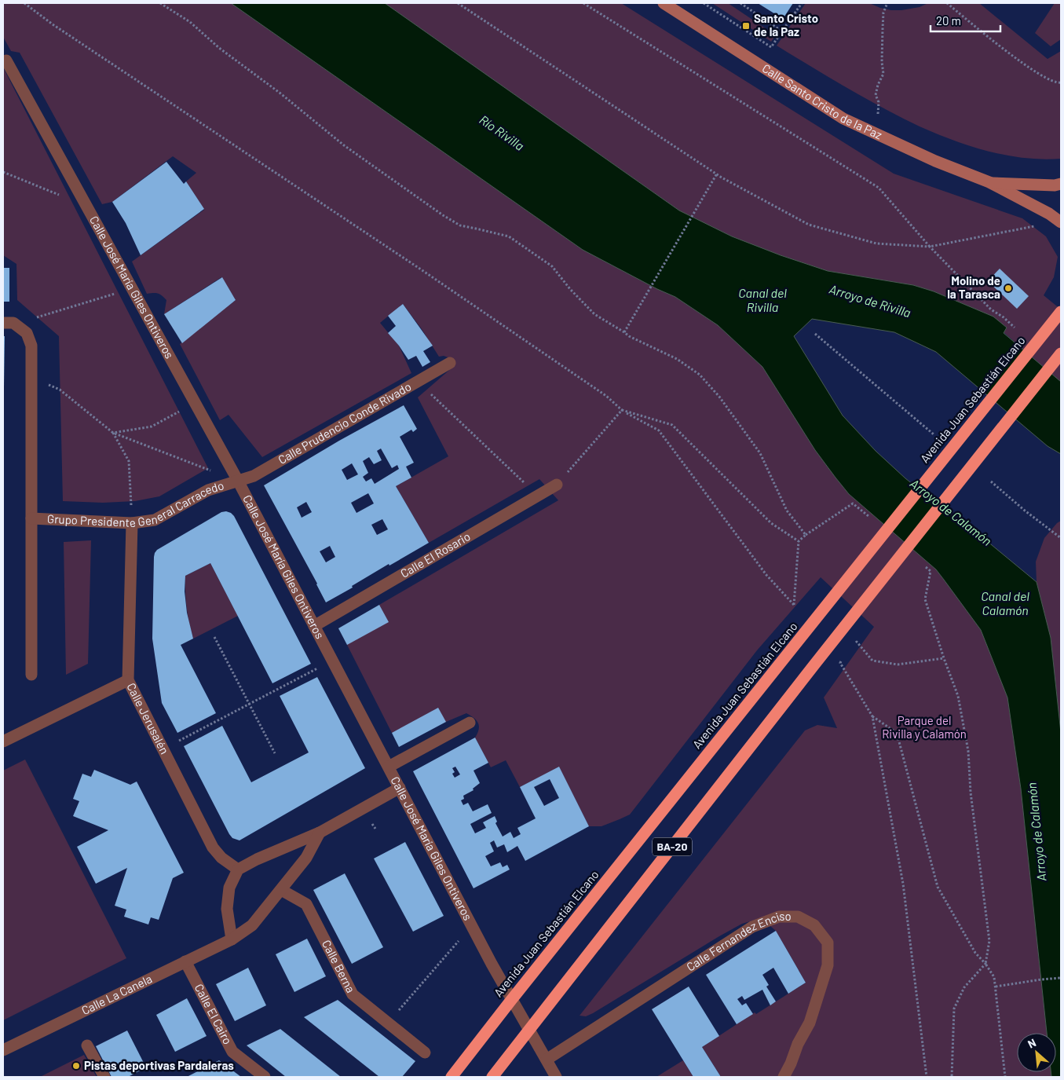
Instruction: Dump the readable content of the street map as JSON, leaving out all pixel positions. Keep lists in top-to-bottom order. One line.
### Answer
{"streets":{"highway":["Avenida Juan Sebastián Elcano","BA-20"],"street":["Calle Santo Cristo de la Paz","Calle José María Giles Ontiveros","Calle Prudencio Conde Rivado","Grupo Presidente General Carracedo","Calle El Rosario","Calle Jerusalén","Calle Fernandez Enciso","Calle Berna","Calle La Canela","Calle El Cairo"]},"crossings":[["Calle José María Giles Ontiveros","Avenida Juan Sebastián Elcano"],["Calle José María Giles Ontiveros","Calle Prudencio Conde Rivado"],["Calle José María Giles Ontiveros","Grupo Presidente General Carracedo"],["Calle José María Giles Ontiveros","Calle El Rosario"],["Calle José María Giles Ontiveros","BA-20"],["Calle José María Giles Ontiveros","Calle Fernandez Enciso"],["Calle Prudencio Conde Rivado","Grupo Presidente General Carracedo"],["Grupo Presidente General Carracedo","Calle Jerusalén"],["Calle Berna","Calle La Canela"],["Calle La Canela","Calle El Cairo"]],"water":["Río Rivilla","Canal del Rivilla","Arroyo de Rivilla","Arroyo de Calamón","Canal del Calamón"],"parks":["Parque del Rivilla y Calamón"],"places":{"transit":["Santo Cristo de la Paz"],"other":["Molino de la Tarasca","Pistas deportivas Pardaleras"]},"scale_bar":"20 m","north":"top left"}
